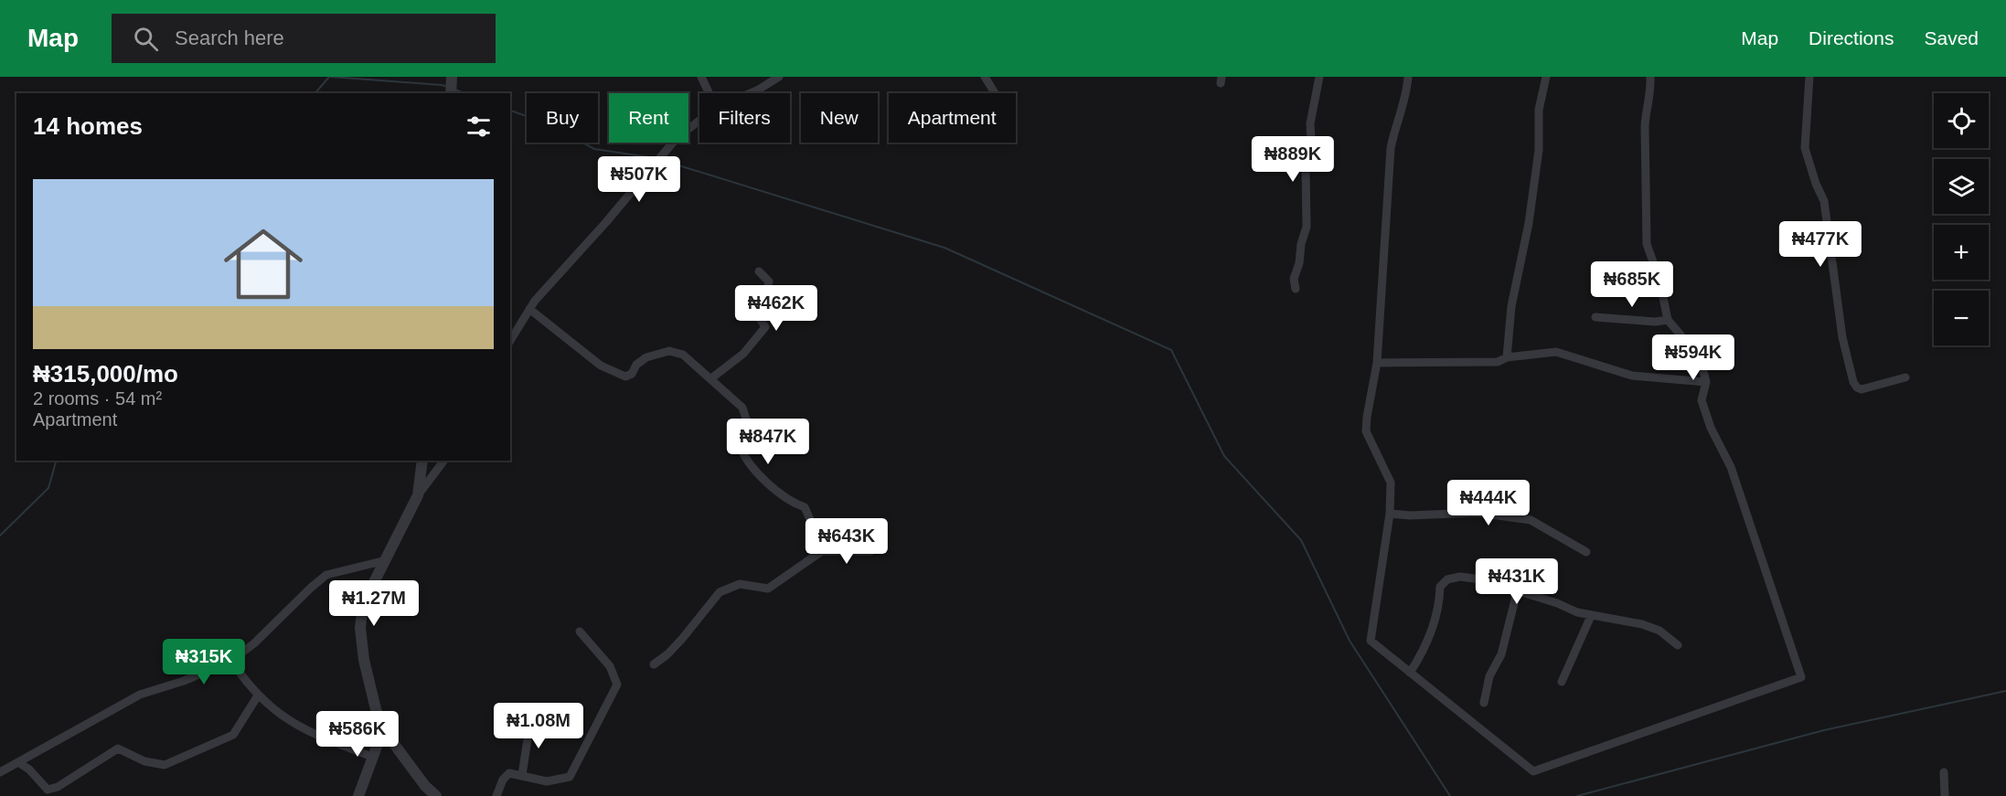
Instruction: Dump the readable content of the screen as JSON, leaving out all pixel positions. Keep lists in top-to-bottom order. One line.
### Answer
{"page":{"header":"Map","search":"Search here","nav":["Map","Directions","Saved"],"map_buttons":["+","−"],"chip":["Buy","Rent","Filters","New","Apartment"],"heading":"14 homes","price":["₦889K","₦507K","₦477K","₦685K","₦462K","₦594K","₦847K","₦444K","₦643K","₦431K","₦1.27M","₦315K","₦1.08M","₦586K"],"list":[{"name":"₦315,000/mo","note":"2 rooms · 54 m² · Apartment"}]}}
